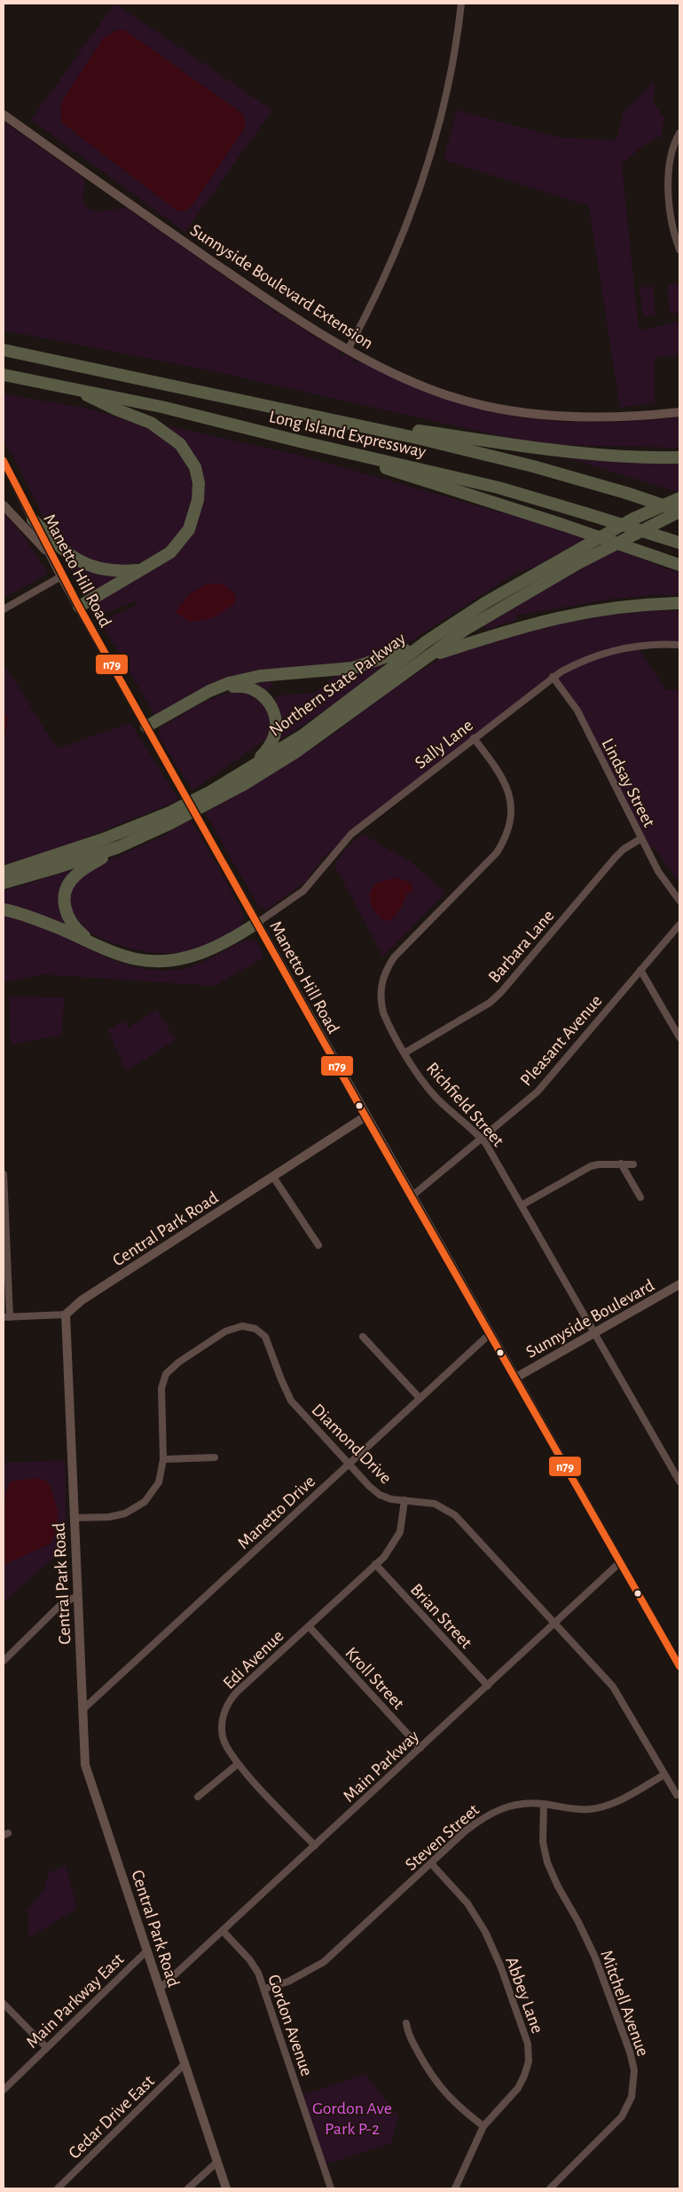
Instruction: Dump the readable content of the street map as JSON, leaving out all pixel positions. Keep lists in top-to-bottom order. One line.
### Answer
{"streets":{"highway":["Long Island Expressway","Northern State Parkway"],"main road":["Sunnyside Boulevard Extension","Manetto Hill Road","Central Park Road","Sunnyside Boulevard"],"street":["Sally Lane","Lindsay Street","Barbara Lane","Pleasant Avenue","Richfield Street","Diamond Drive","Manetto Drive","Brian Street","Edi Avenue","Kroll Street","Main Parkway","Steven Street","Abbey Lane","Main Parkway East","Mitchell Avenue","Gordon Avenue","Cedar Drive East"]},"crossings":[["Long Island Expressway","Northern State Parkway"],["Manetto Hill Road","Sally Lane"],["Manetto Hill Road","Pleasant Avenue"],["Manetto Hill Road","Central Park Road"],["Manetto Hill Road","Sunnyside Boulevard"],["Manetto Hill Road","Manetto Drive"],["Manetto Hill Road","Main Parkway"],["Sally Lane","Lindsay Street"],["Sally Lane","Richfield Street"],["Lindsay Street","Barbara Lane"],["Barbara Lane","Richfield Street"],["Pleasant Avenue","Richfield Street"],["Richfield Street","Sunnyside Boulevard"],["Central Park Road","Diamond Drive"],["Central Park Road","Manetto Drive"],["Central Park Road","Main Parkway"],["Central Park Road","Main Parkway East"],["Central Park Road","Cedar Drive East"],["Diamond Drive","Manetto Drive"],["Diamond Drive","Edi Avenue"],["Diamond Drive","Main Parkway"],["Diamond Drive","Steven Street"],["Brian Street","Edi Avenue"],["Brian Street","Main Parkway"],["Edi Avenue","Kroll Street"],["Edi Avenue","Main Parkway"],["Kroll Street","Main Parkway"],["Main Parkway","Gordon Avenue"],["Steven Street","Abbey Lane"],["Steven Street","Mitchell Avenue"],["Steven Street","Gordon Avenue"]],"parks":["Gordon Ave Park P-2"],"lines":["transit line n79"]}
